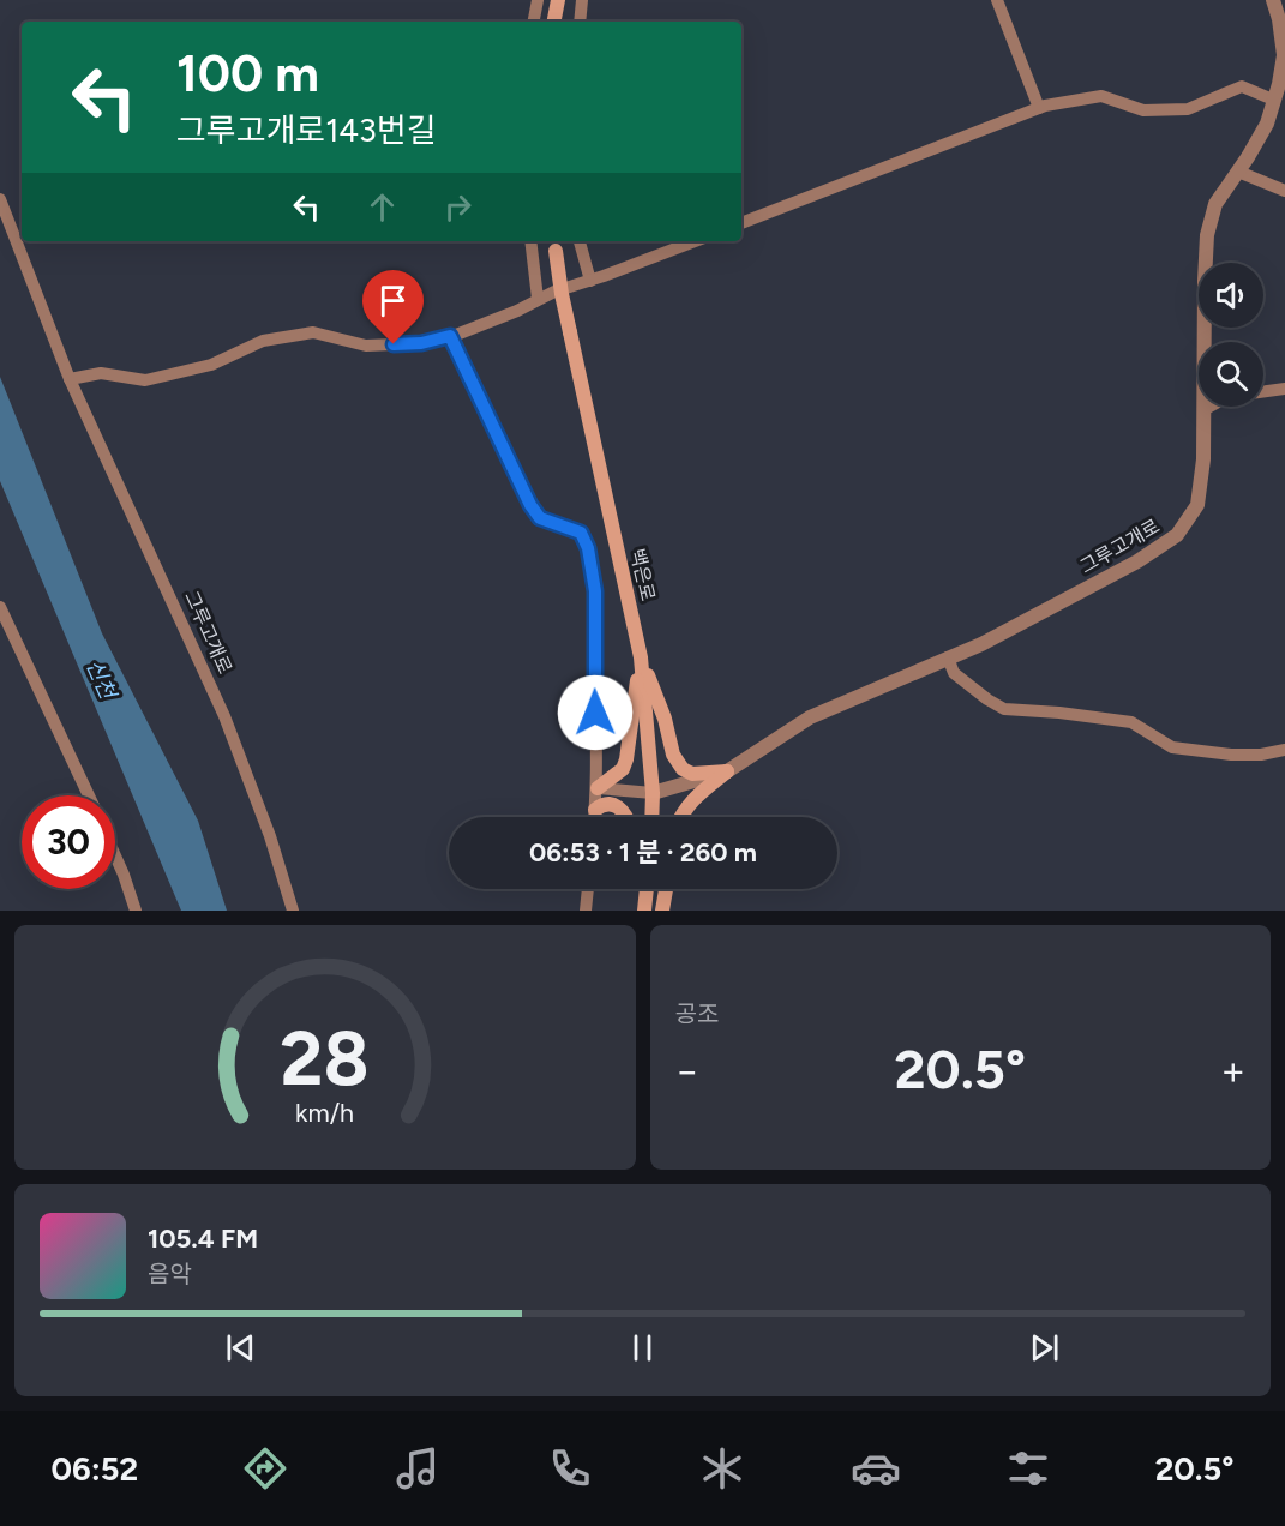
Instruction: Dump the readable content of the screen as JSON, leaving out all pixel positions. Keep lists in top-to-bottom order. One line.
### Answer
{"streets":{"main road":["백은로"],"street":["그루고개로"]},"crossings":[["그루고개로","백은로"]],"water":["신천"],"page":{"turn":["100 m","그루고개로143번길"],"limit":"30","trip":"06:53 · 1 분 · 260 m","tile":"공조","heat":["−","20.5°","+"],"song":["105.4 FM","음악"],"tabs":["06:52","20.5°"],"gauge":["28","km/h"]}}
